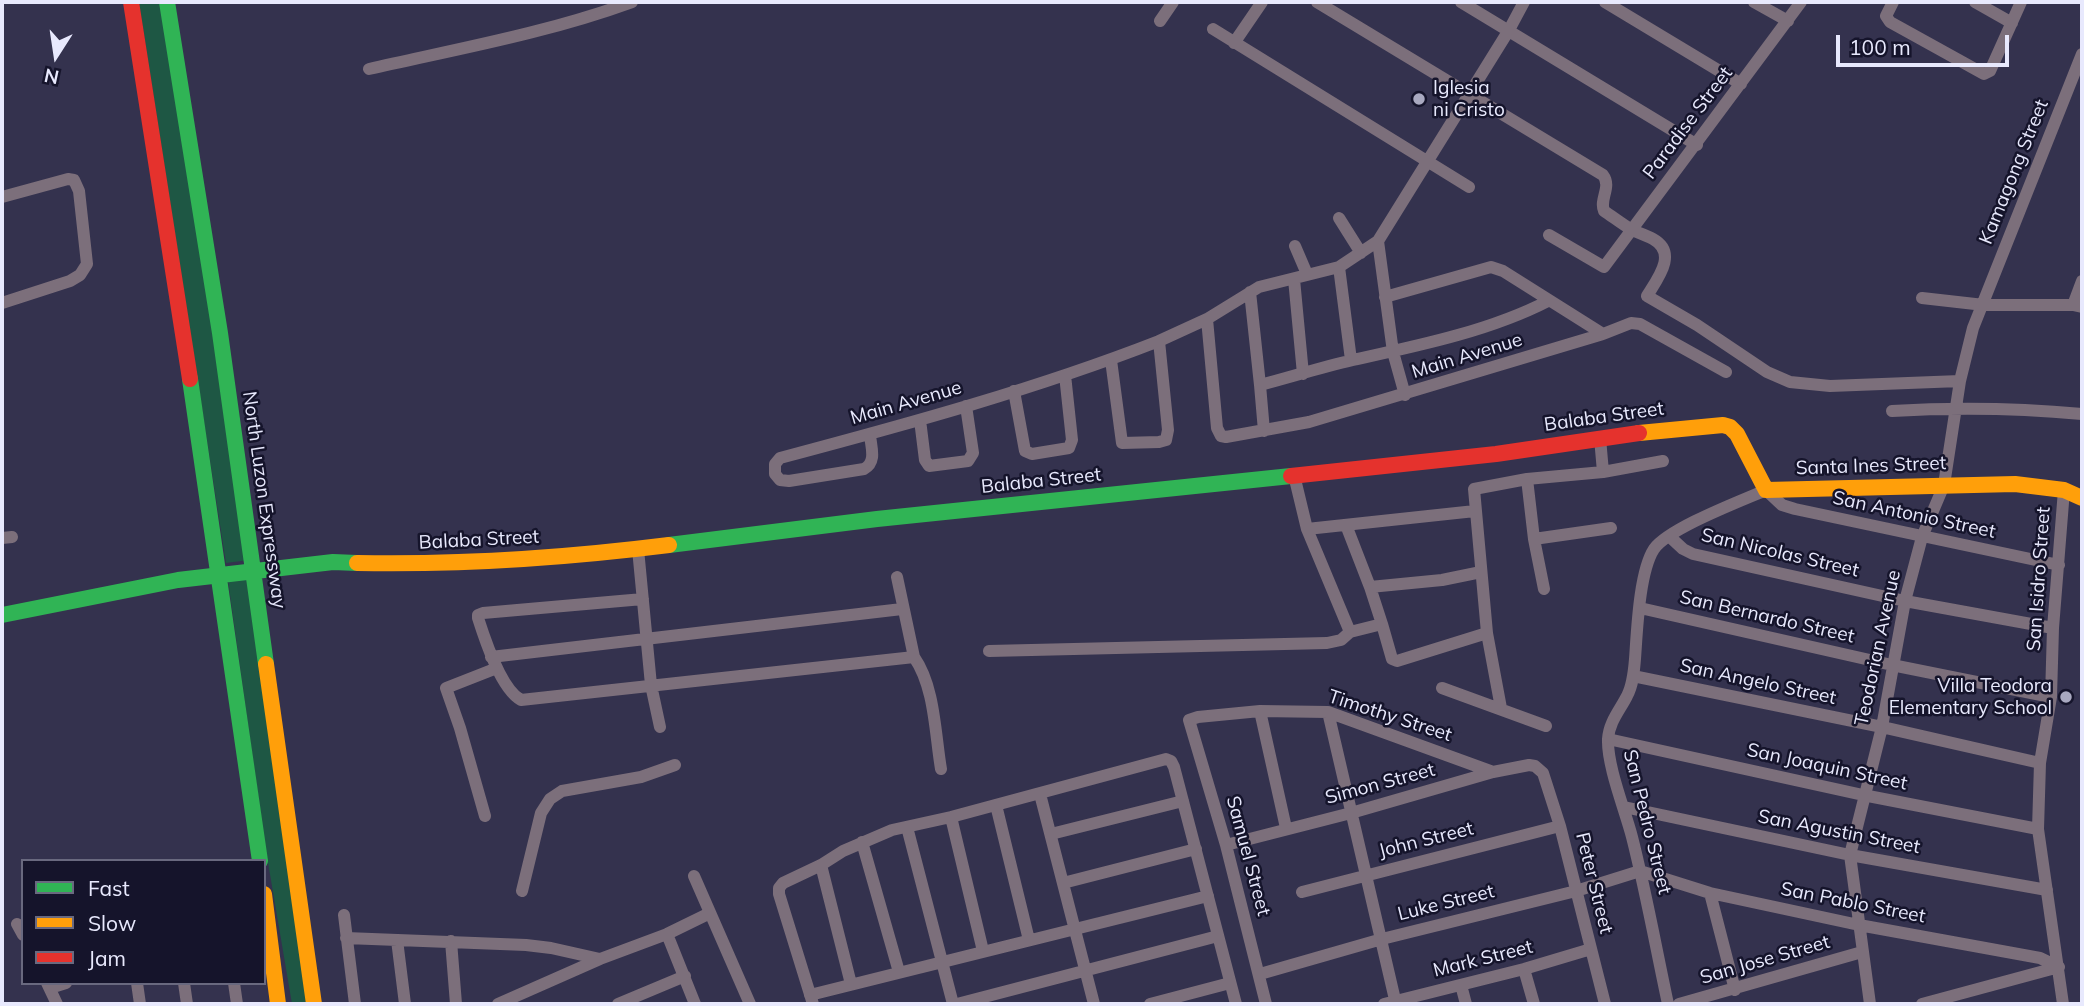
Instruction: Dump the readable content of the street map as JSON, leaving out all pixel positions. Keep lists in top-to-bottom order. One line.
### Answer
{"streets":{"main road":["Balaba Street","Santa Ines Street","North Luzon Expressway"],"street":["Paradise Street","Kamagong Street","Main Avenue","San Antonio Street","San Nicolas Street","San Isidro Street","San Bernardo Street","Teodorian Avenue","San Angelo Street","Timothy Street","San Joaquin Street","Simon Street","San Pedro Street","San Agustin Street","John Street","Samuel Street","Peter Street","Luke Street","San Pablo Street","Mark Street","San Jose Street"]},"crossings":[["Kamagong Street","Teodorian Avenue"],["Balaba Street","Santa Ines Street"],["Balaba Street","San Antonio Street"],["Santa Ines Street","San Antonio Street"],["Santa Ines Street","San Nicolas Street"],["Santa Ines Street","San Isidro Street"],["Santa Ines Street","Teodorian Avenue"],["Santa Ines Street","San Pedro Street"],["San Antonio Street","San Isidro Street"],["San Antonio Street","Teodorian Avenue"],["San Nicolas Street","San Isidro Street"],["San Nicolas Street","Teodorian Avenue"],["San Nicolas Street","San Pedro Street"],["San Isidro Street","San Bernardo Street"],["San Isidro Street","San Angelo Street"],["San Isidro Street","San Joaquin Street"],["San Isidro Street","San Agustin Street"],["San Isidro Street","San Pablo Street"],["San Bernardo Street","Teodorian Avenue"],["San Bernardo Street","San Pedro Street"],["Teodorian Avenue","San Angelo Street"],["Teodorian Avenue","San Joaquin Street"],["Teodorian Avenue","San Agustin Street"],["Teodorian Avenue","San Pablo Street"],["Teodorian Avenue","San Jose Street"],["San Angelo Street","San Pedro Street"],["Timothy Street","Simon Street"],["Timothy Street","Samuel Street"],["San Joaquin Street","San Pedro Street"],["Simon Street","Samuel Street"],["Simon Street","Peter Street"],["San Pedro Street","San Agustin Street"],["San Pedro Street","Luke Street"],["San Pedro Street","San Pablo Street"],["John Street","Peter Street"],["Samuel Street","Luke Street"],["Peter Street","Luke Street"],["Peter Street","Mark Street"],["Luke Street","San Pablo Street"]],"places":["Iglesia ni Cristo","Villa Teodora Elementary School"],"legend":["Fast","Slow","Jam"],"scale_bar":"100 m","north":"bottom"}
